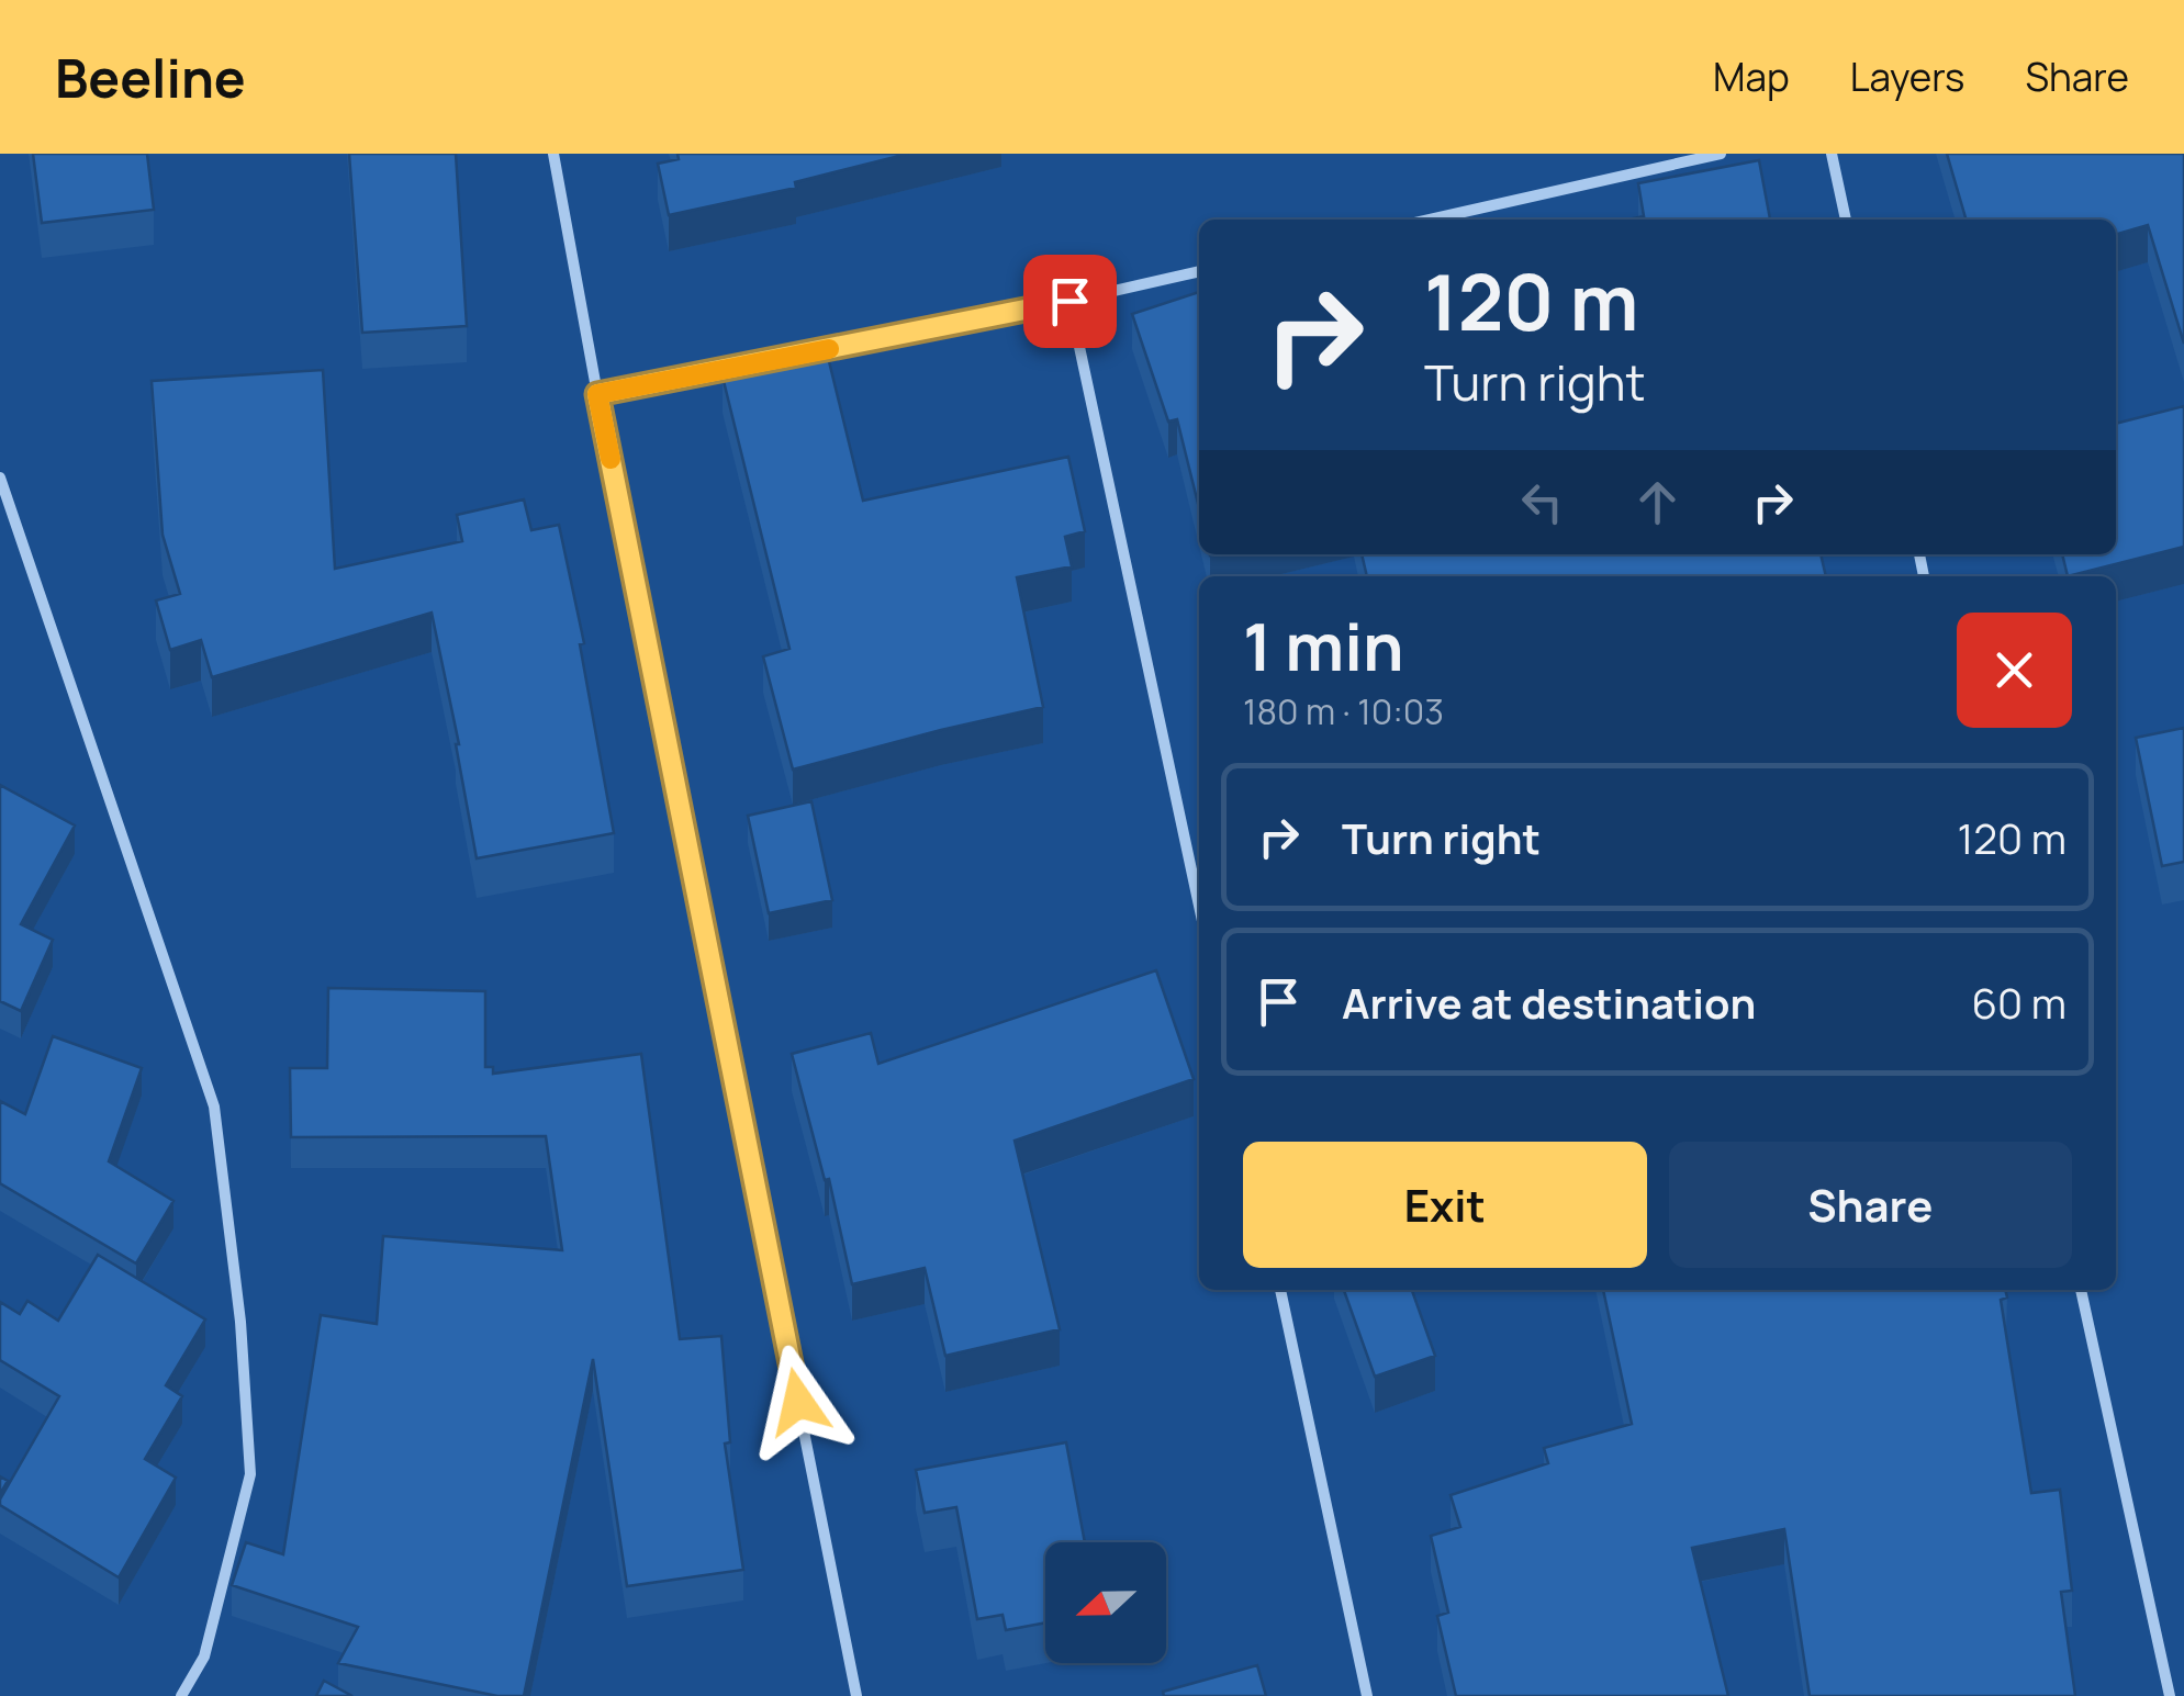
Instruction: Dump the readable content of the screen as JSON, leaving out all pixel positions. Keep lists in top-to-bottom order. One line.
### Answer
{"north":"left","page":{"header":"Beeline","nav":["Map","Layers","Share"],"turn":["120 m","Turn right"],"heading":["1 min","180 m · 10:03"],"list":[{"name":"Turn right","value":"120 m"},{"name":"Arrive at destination","value":"60 m"}],"buttons":["Exit","Share"]}}
